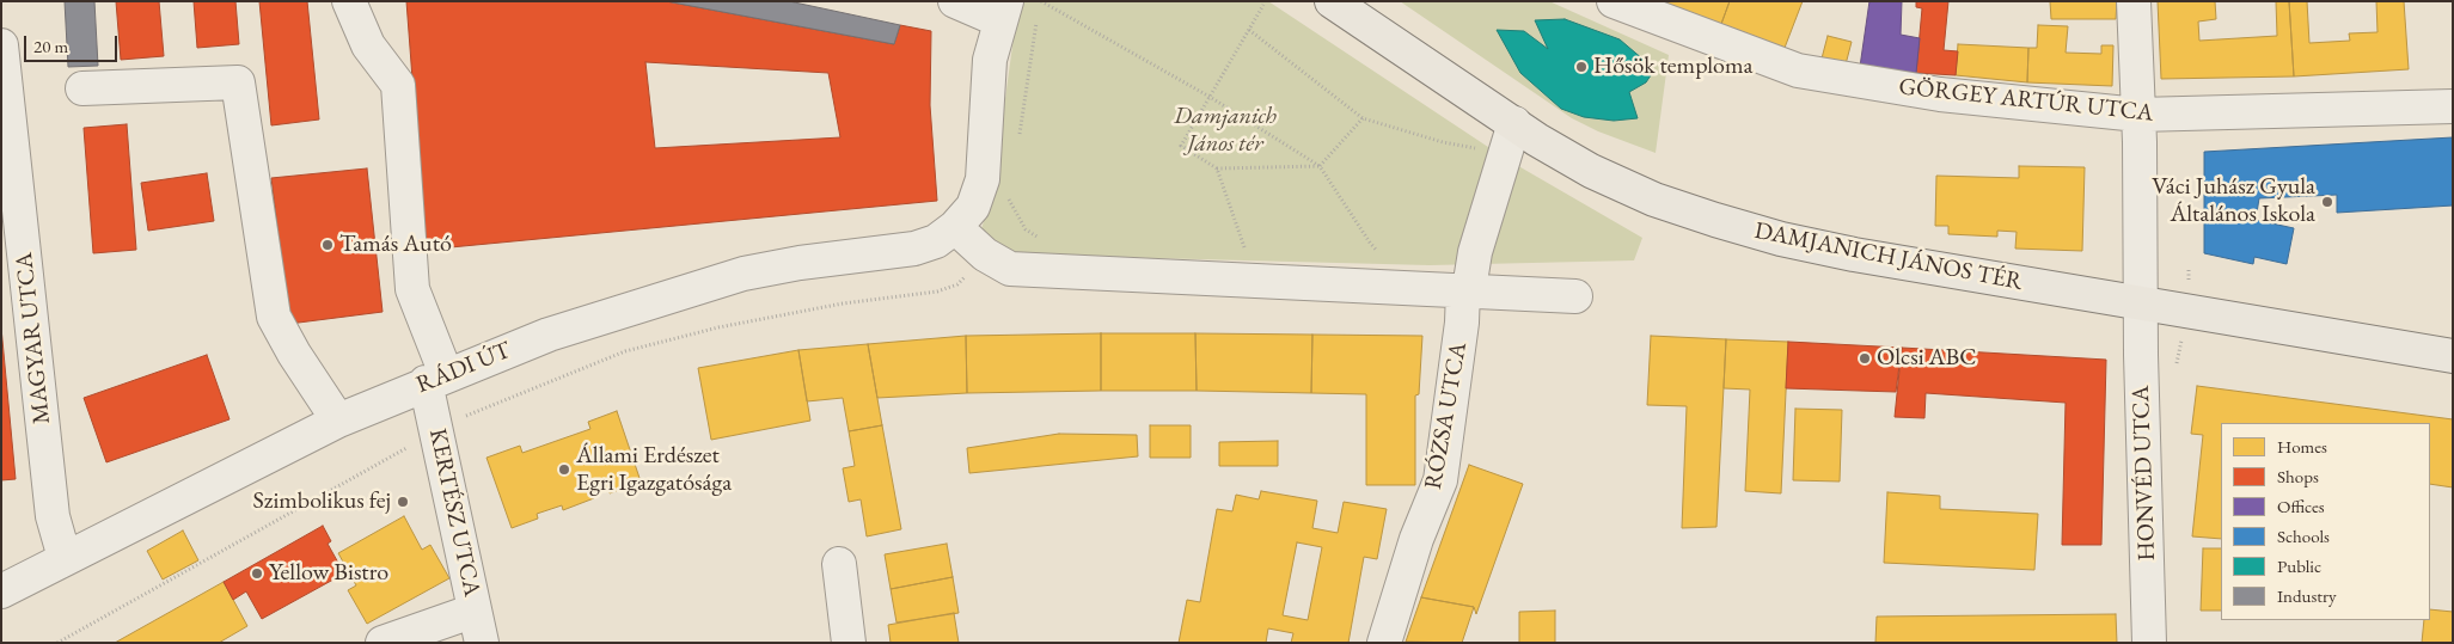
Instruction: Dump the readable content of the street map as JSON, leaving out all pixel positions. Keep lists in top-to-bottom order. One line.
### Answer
{"streets":{"main road":["DAMJANICH JÁNOS TÉR"],"street":["GÖRGEY ARTÚR UTCA","MAGYAR UTCA","RÁDI ÚT","RÓZSA UTCA","HONVÉD UTCA","KERTÉSZ UTCA"]},"crossings":[["GÖRGEY ARTÚR UTCA","HONVÉD UTCA"],["DAMJANICH JÁNOS TÉR","HONVÉD UTCA"],["MAGYAR UTCA","RÁDI ÚT"],["RÁDI ÚT","KERTÉSZ UTCA"]],"parks":["Damjanich János tér"],"places":["Hősök temploma","Váci Juhász Gyula Általános Iskola","Tamás Autó","Olcsi ABC","Állami Erdészet Egri Igazgatósága","Szimbolikus fej","Yellow Bistro"],"legend":["Homes","Shops","Offices","Schools","Public","Industry"],"scale_bar":"20 m"}
